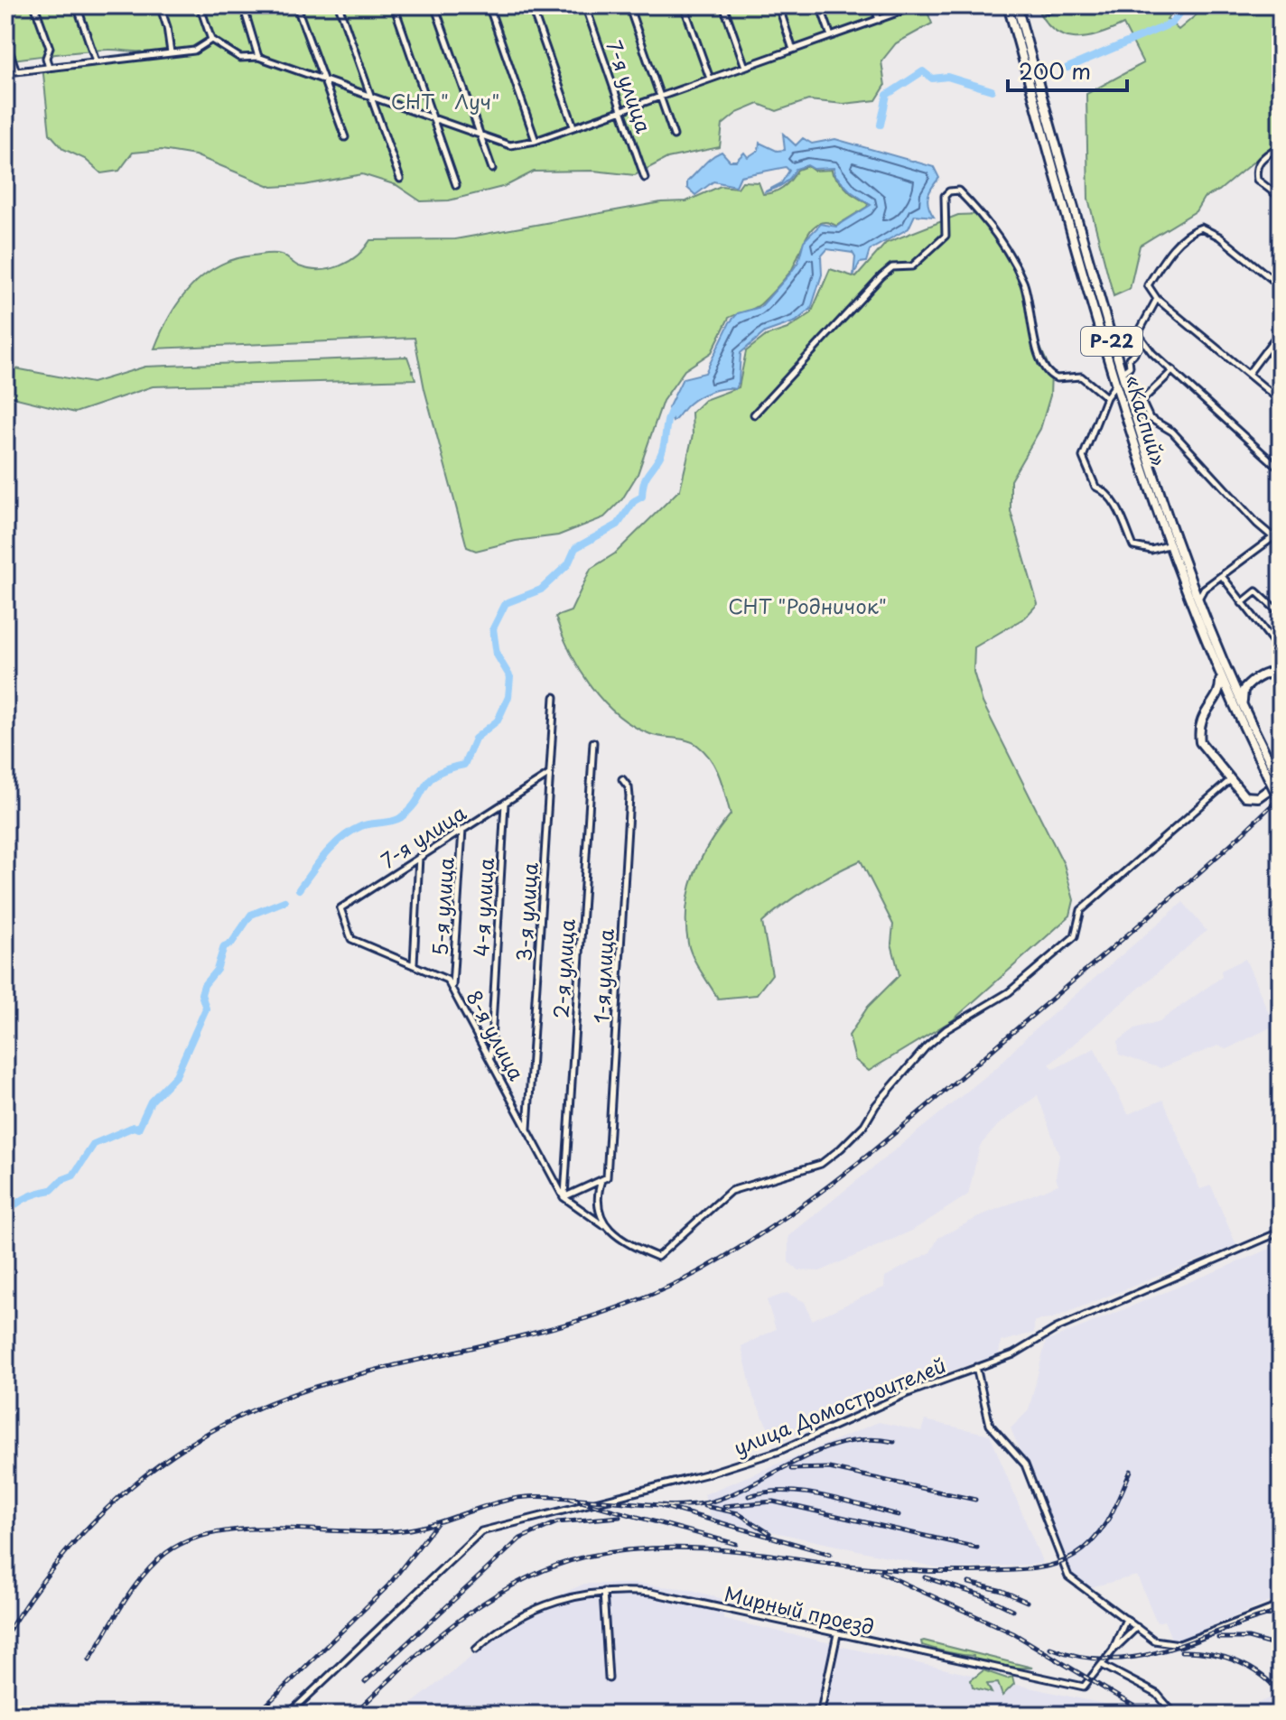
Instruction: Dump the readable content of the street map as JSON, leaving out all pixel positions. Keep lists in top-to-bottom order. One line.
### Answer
{"streets":{"highway":["Р-22","«Каспий»"],"street":["7-я улица","5-я улица","4-я улица","3-я улица","2-я улица","1-я улица","8-я улица","улица Домостроителей","Мирный проезд"]},"crossings":[["7-я улица","5-я улица"],["7-я улица","4-я улица"],["7-я улица","3-я улица"],["7-я улица","8-я улица"],["Р-22","«Каспий»"],["5-я улица","8-я улица"],["4-я улица","8-я улица"],["3-я улица","8-я улица"],["2-я улица","8-я улица"]],"parks":["СНТ \" Луч\"","СНТ \"Родничок\""],"scale_bar":"200 m"}
